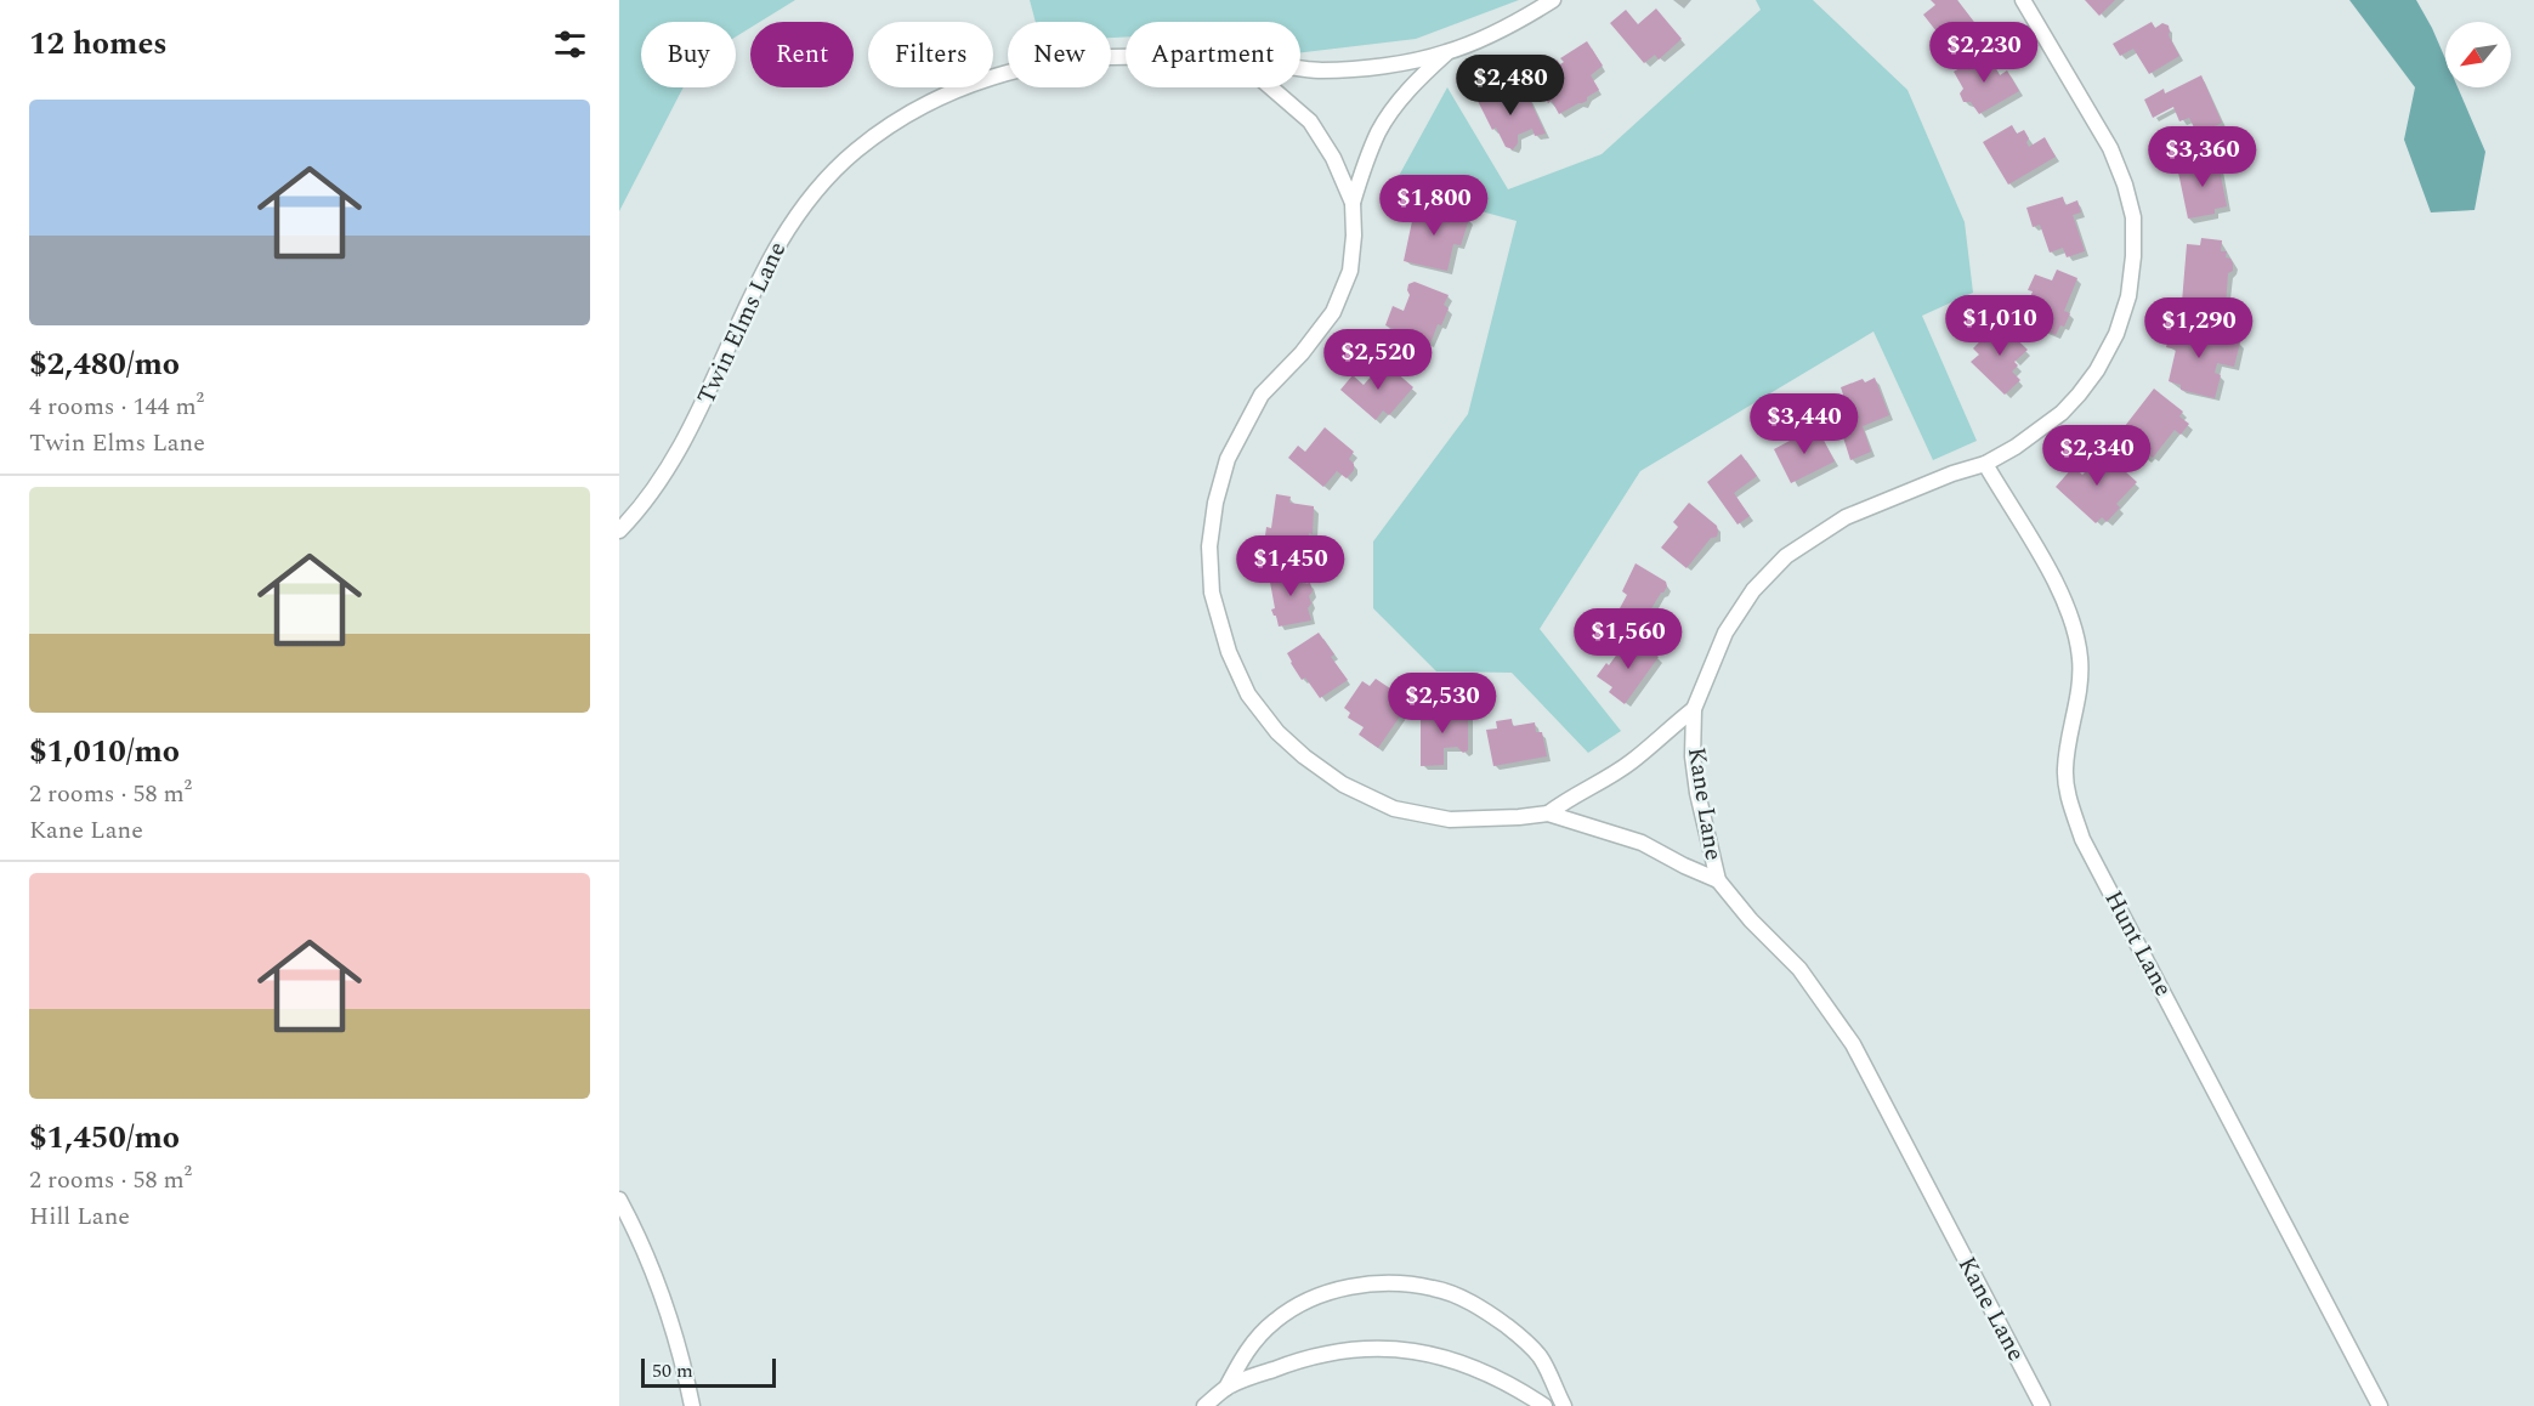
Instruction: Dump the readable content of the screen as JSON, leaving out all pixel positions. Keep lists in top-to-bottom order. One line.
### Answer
{"streets":{"street":["Twin Elms Lane","Kane Lane","Hunt Lane"]},"crossings":[["Kane Lane","Hunt Lane"]],"scale_bar":"50 m","north":"bottom left","page":{"heading":"12 homes","price":["$2,230","$2,480","$3,360","$1,800","$1,010","$1,290","$2,520","$3,440","$2,340","$1,450","$1,560","$2,530"],"chip":["Buy","Rent","Filters","New","Apartment"],"list":[{"name":"$2,480/mo","note":"4 rooms · 144 m² · Twin Elms Lane"},{"name":"$1,010/mo","note":"2 rooms · 58 m² · Kane Lane"},{"name":"$1,450/mo","note":"2 rooms · 58 m² · Hill Lane"}],"scale":"50 m"}}
